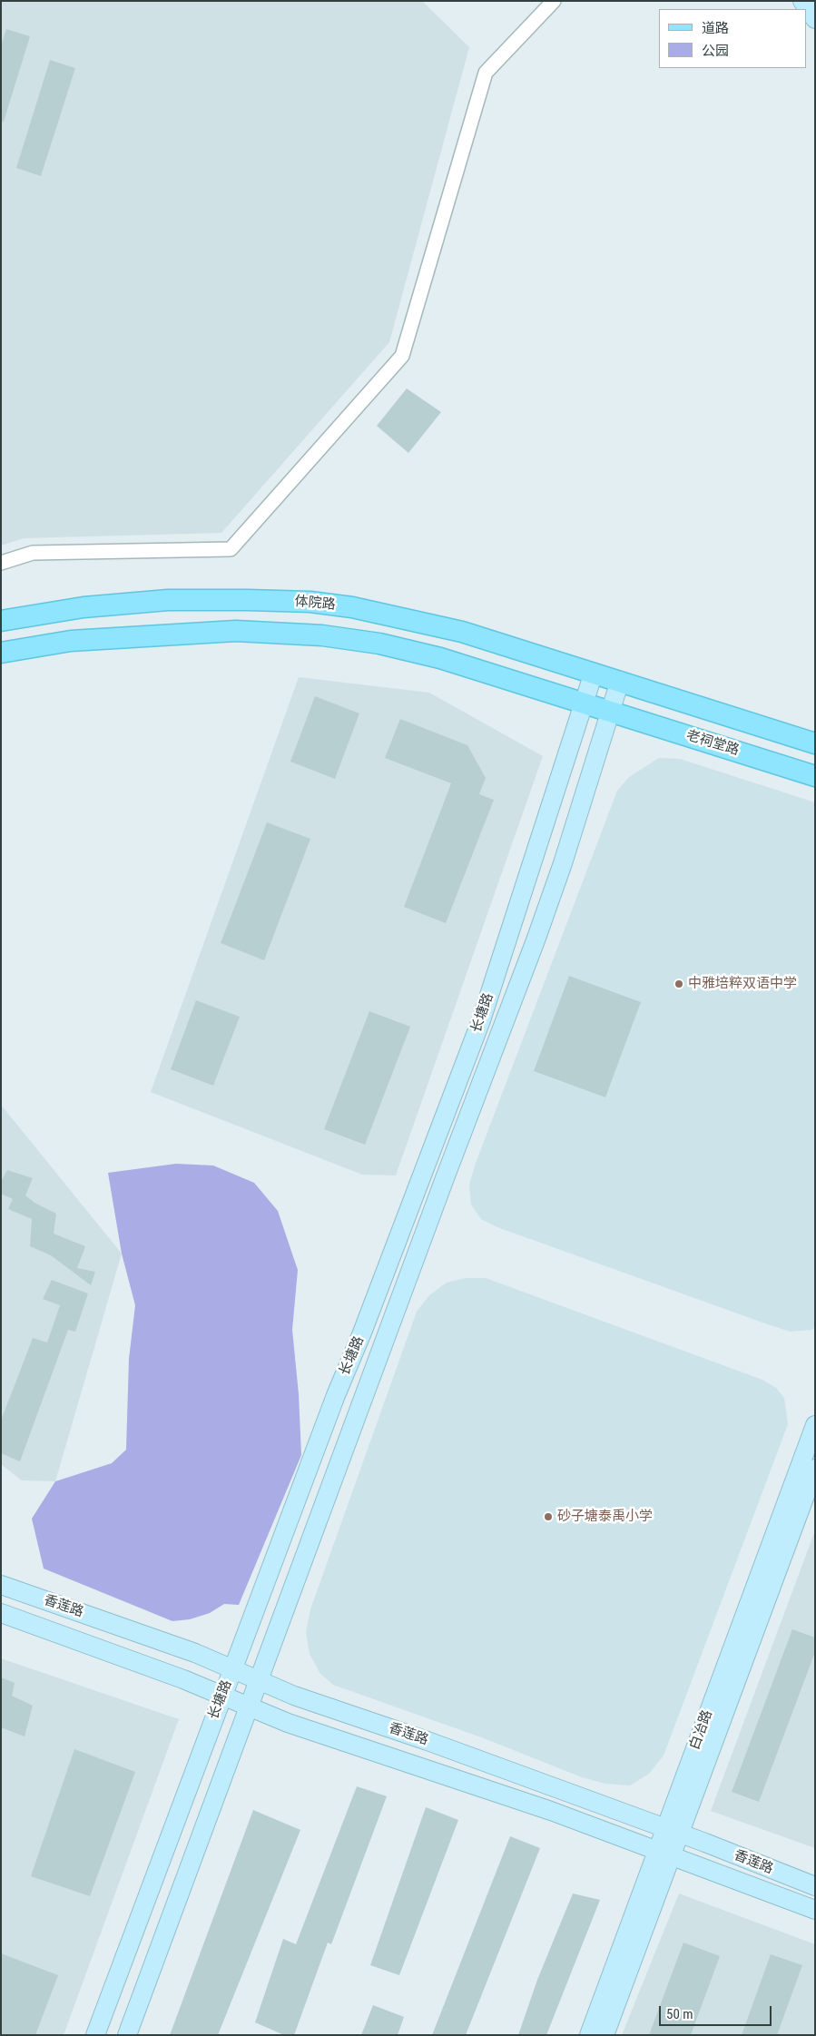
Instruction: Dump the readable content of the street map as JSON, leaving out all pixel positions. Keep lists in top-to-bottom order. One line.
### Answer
{"streets":{"main road":["体院路","老祠堂路","长塘路","香莲路","白冶路"]},"crossings":[["体院路","长塘路"],["老祠堂路","长塘路"],["长塘路","香莲路"],["香莲路","白冶路"]],"places":["中雅培粹双语中学","砂子塘泰禹小学"],"legend":["道路","公园"],"scale_bar":"50 m"}
